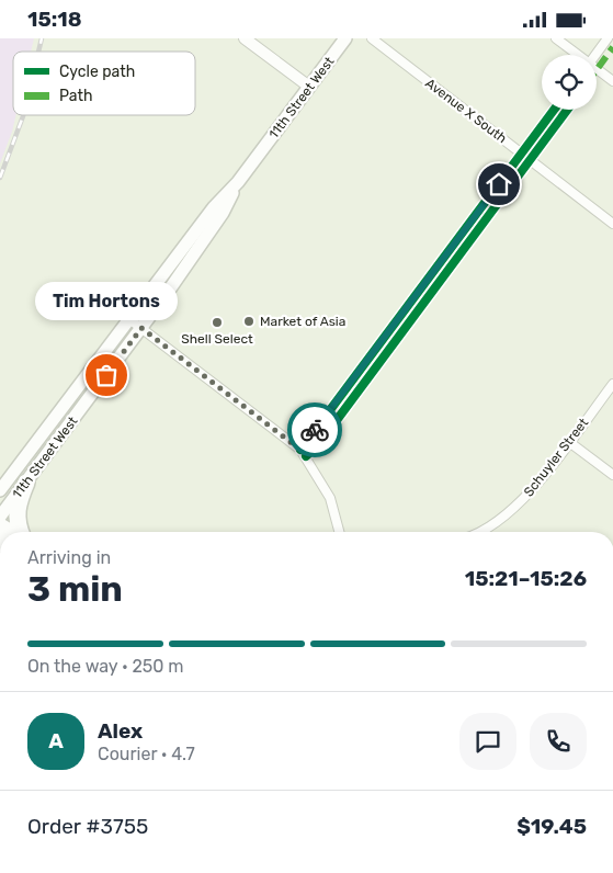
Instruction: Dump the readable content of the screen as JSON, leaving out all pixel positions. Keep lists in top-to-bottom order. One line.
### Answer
{"streets":{"main road":["11th Street West"],"street":["Avenue X South","Schuyler Street"]},"places":["Market of Asia","Shell Select","Tim Hortons"],"legend":["Cycle path","Path"],"page":{"status":"15:18","bubble":"Tim Hortons","heading":["3 min","Arriving in","15:21–15:26"],"panel":["Alex","Courier · 4.7","Order #3755","$19.45"],"bar":"On the way · 250 m","round":"A"}}
